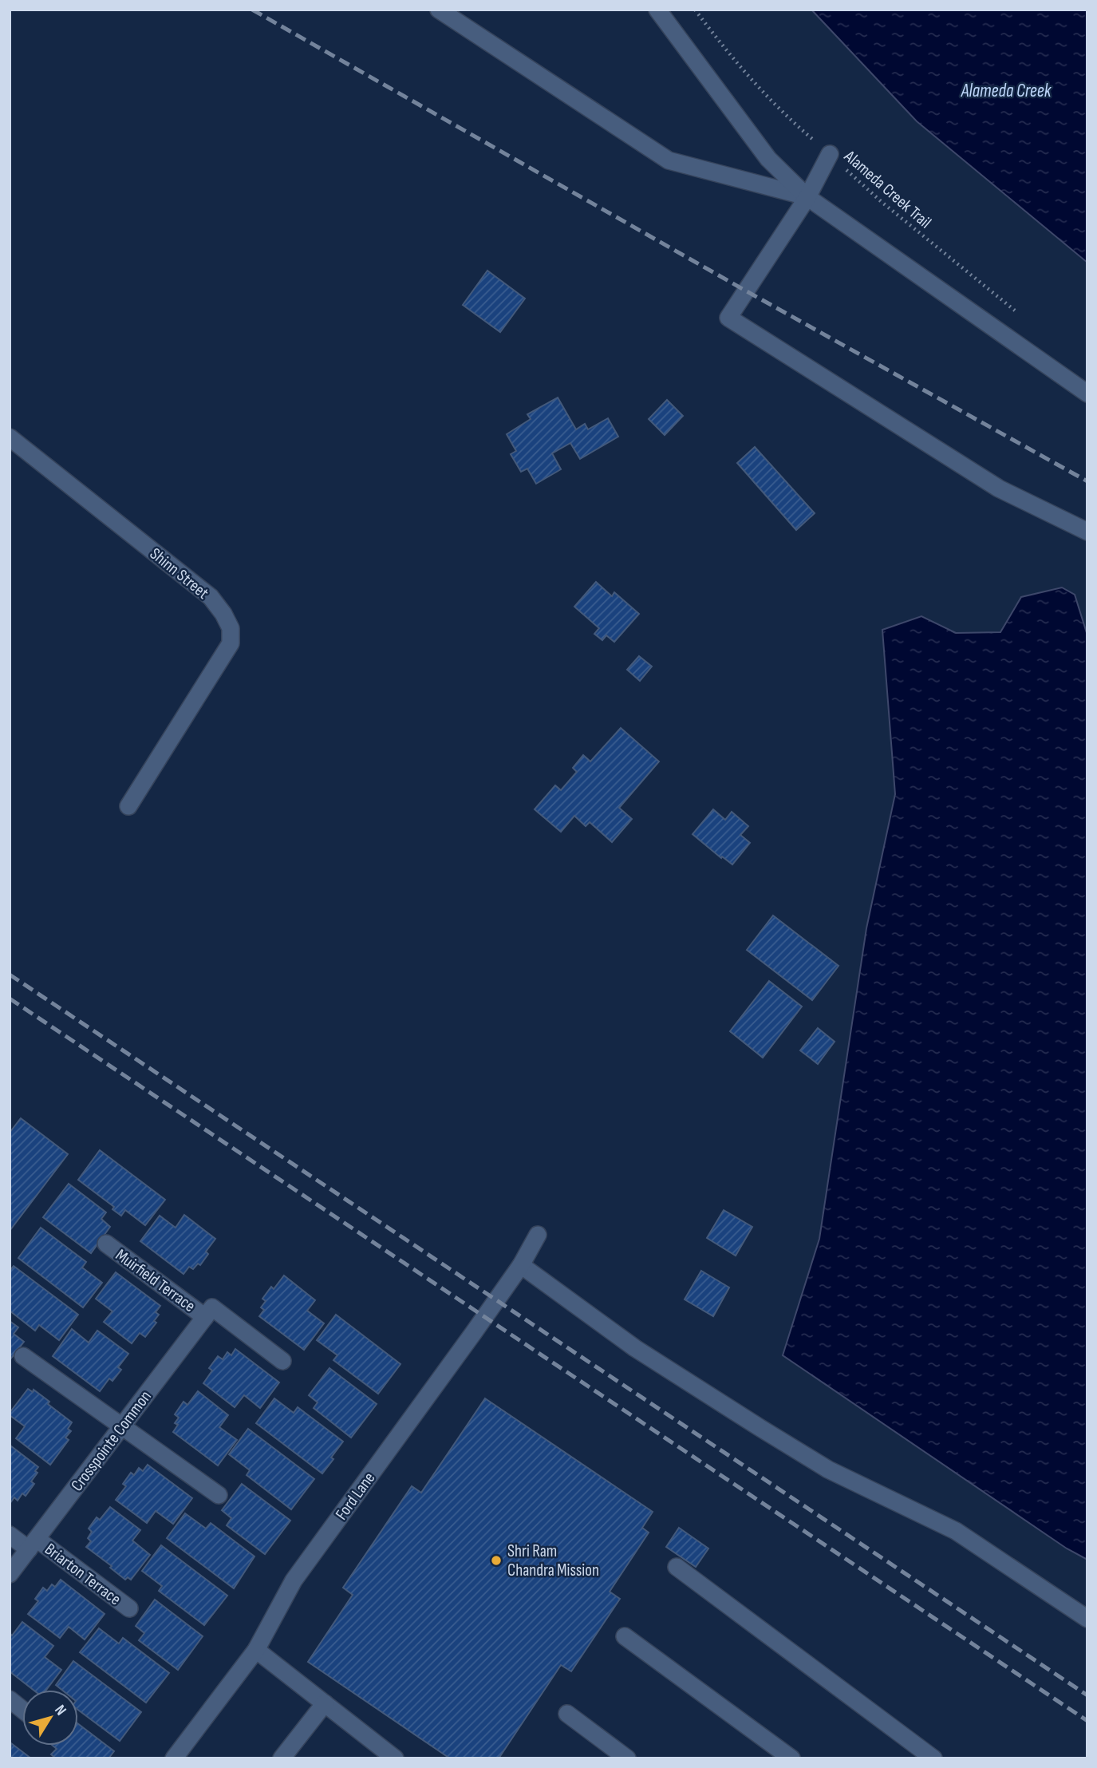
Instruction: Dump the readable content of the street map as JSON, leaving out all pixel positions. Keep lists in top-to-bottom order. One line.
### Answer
{"streets":{"street":["Shinn Street","Muirfield Terrace","Crosspointe Common","Ford Lane","Briarton Terrace"],"path":["Alameda Creek Trail"]},"crossings":[["Muirfield Terrace","Crosspointe Common"],["Crosspointe Common","Briarton Terrace"]],"water":["Alameda Creek"],"places":["Shri Ram Chandra Mission"],"north":"top right"}
